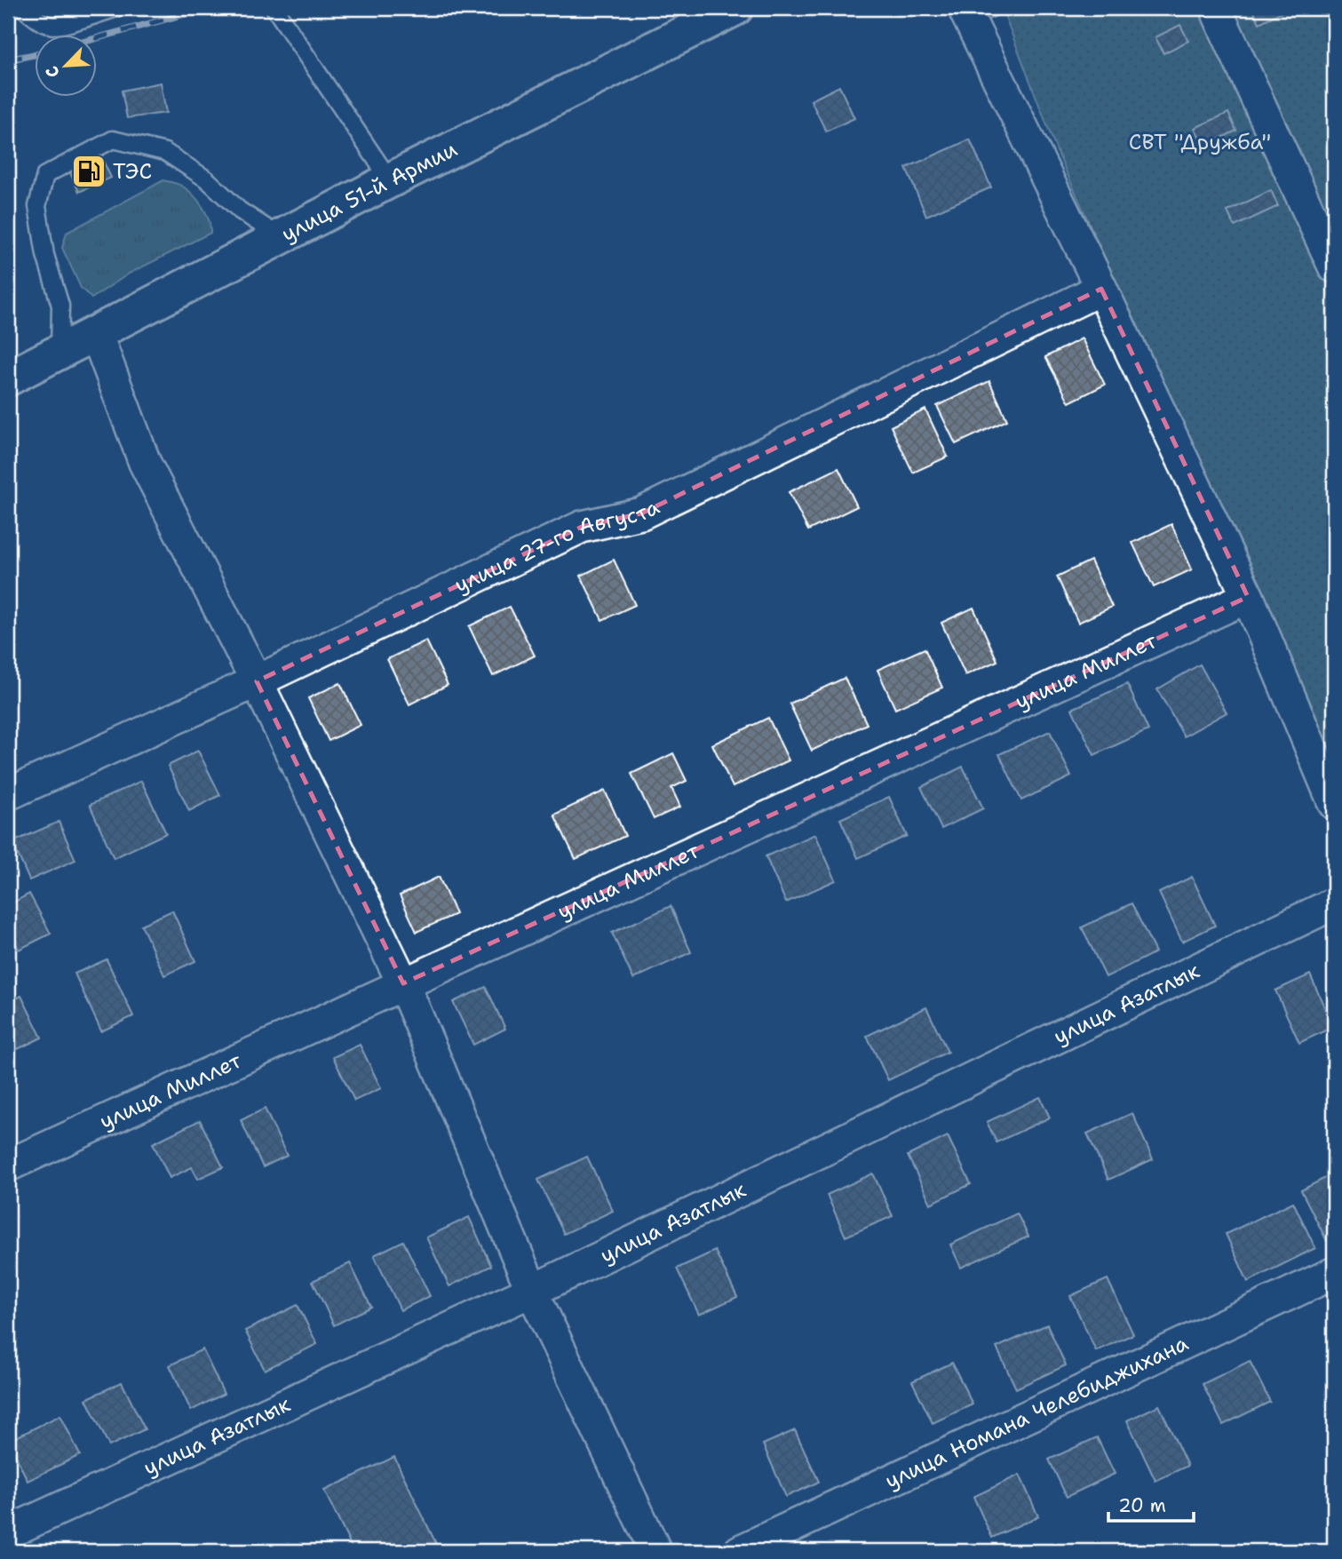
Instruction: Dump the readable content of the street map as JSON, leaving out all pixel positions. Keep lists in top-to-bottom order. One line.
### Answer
{"streets":{"main road":["улица 51-й Армии"],"street":["улица 27-го Августа","улица Миллет","улица Азатлык","улица Номана Челебиджихана"]},"parks":["СВТ \"Дружба\""],"places":{"fuel station":["ТЭС"]},"scale_bar":"20 m","north":"bottom left"}
